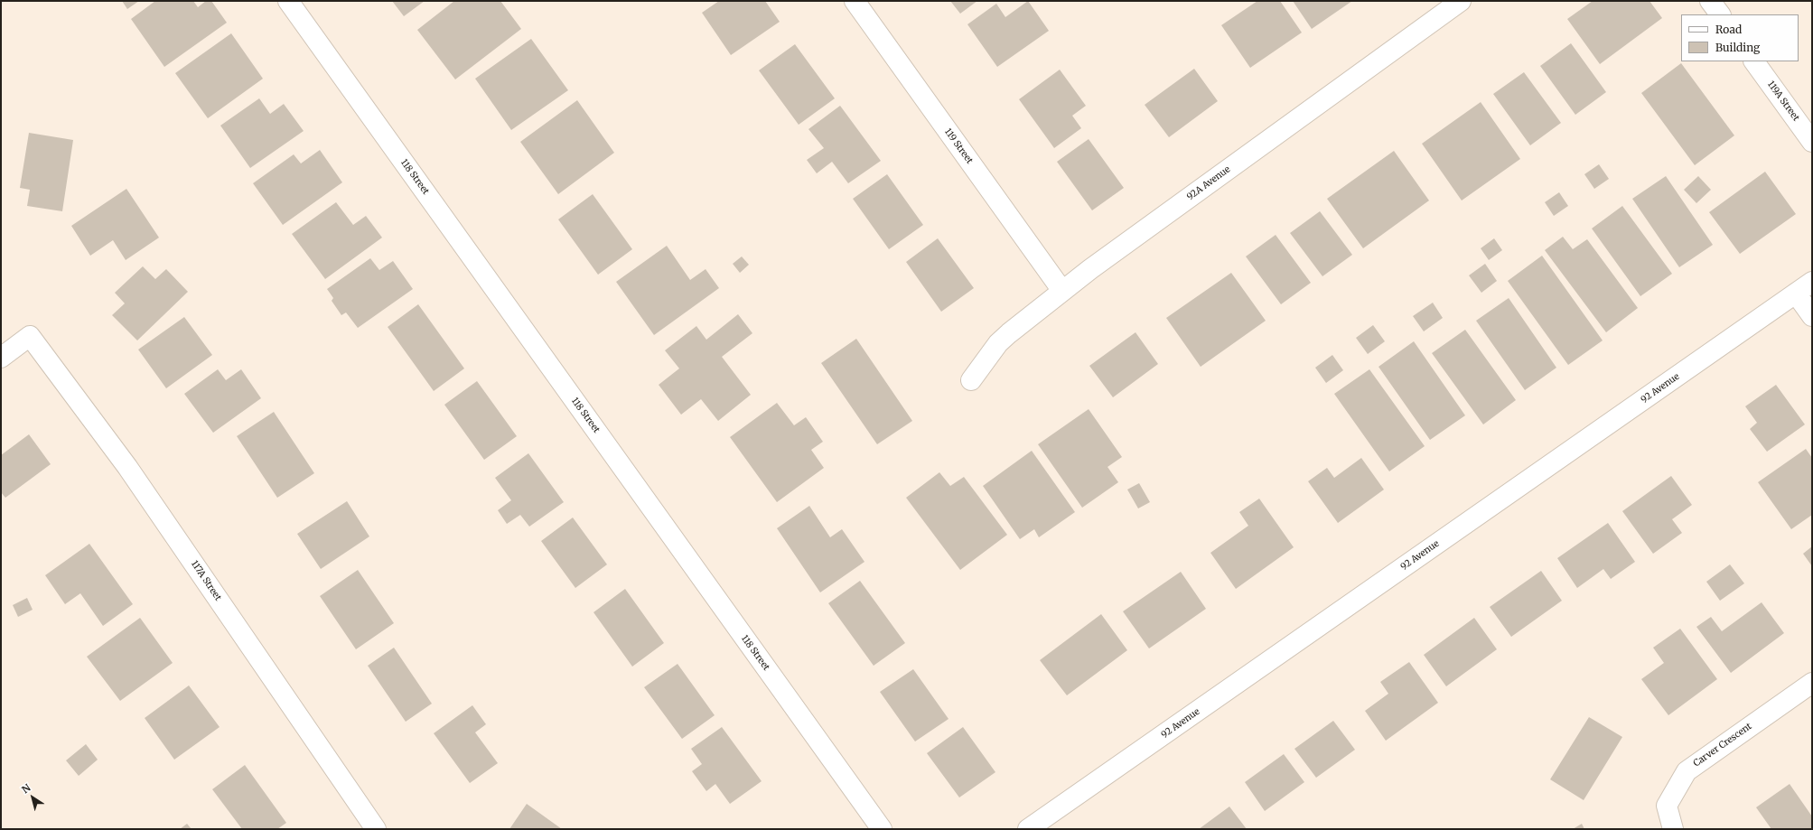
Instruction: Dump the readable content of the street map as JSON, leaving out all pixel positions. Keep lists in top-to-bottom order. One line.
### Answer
{"streets":{"street":["119A Street","119 Street","118 Street","92A Avenue","92 Avenue","117A Street","Carver Crescent"]},"crossings":[["119 Street","92A Avenue"]],"legend":["Road","Building"],"north":"top left"}
